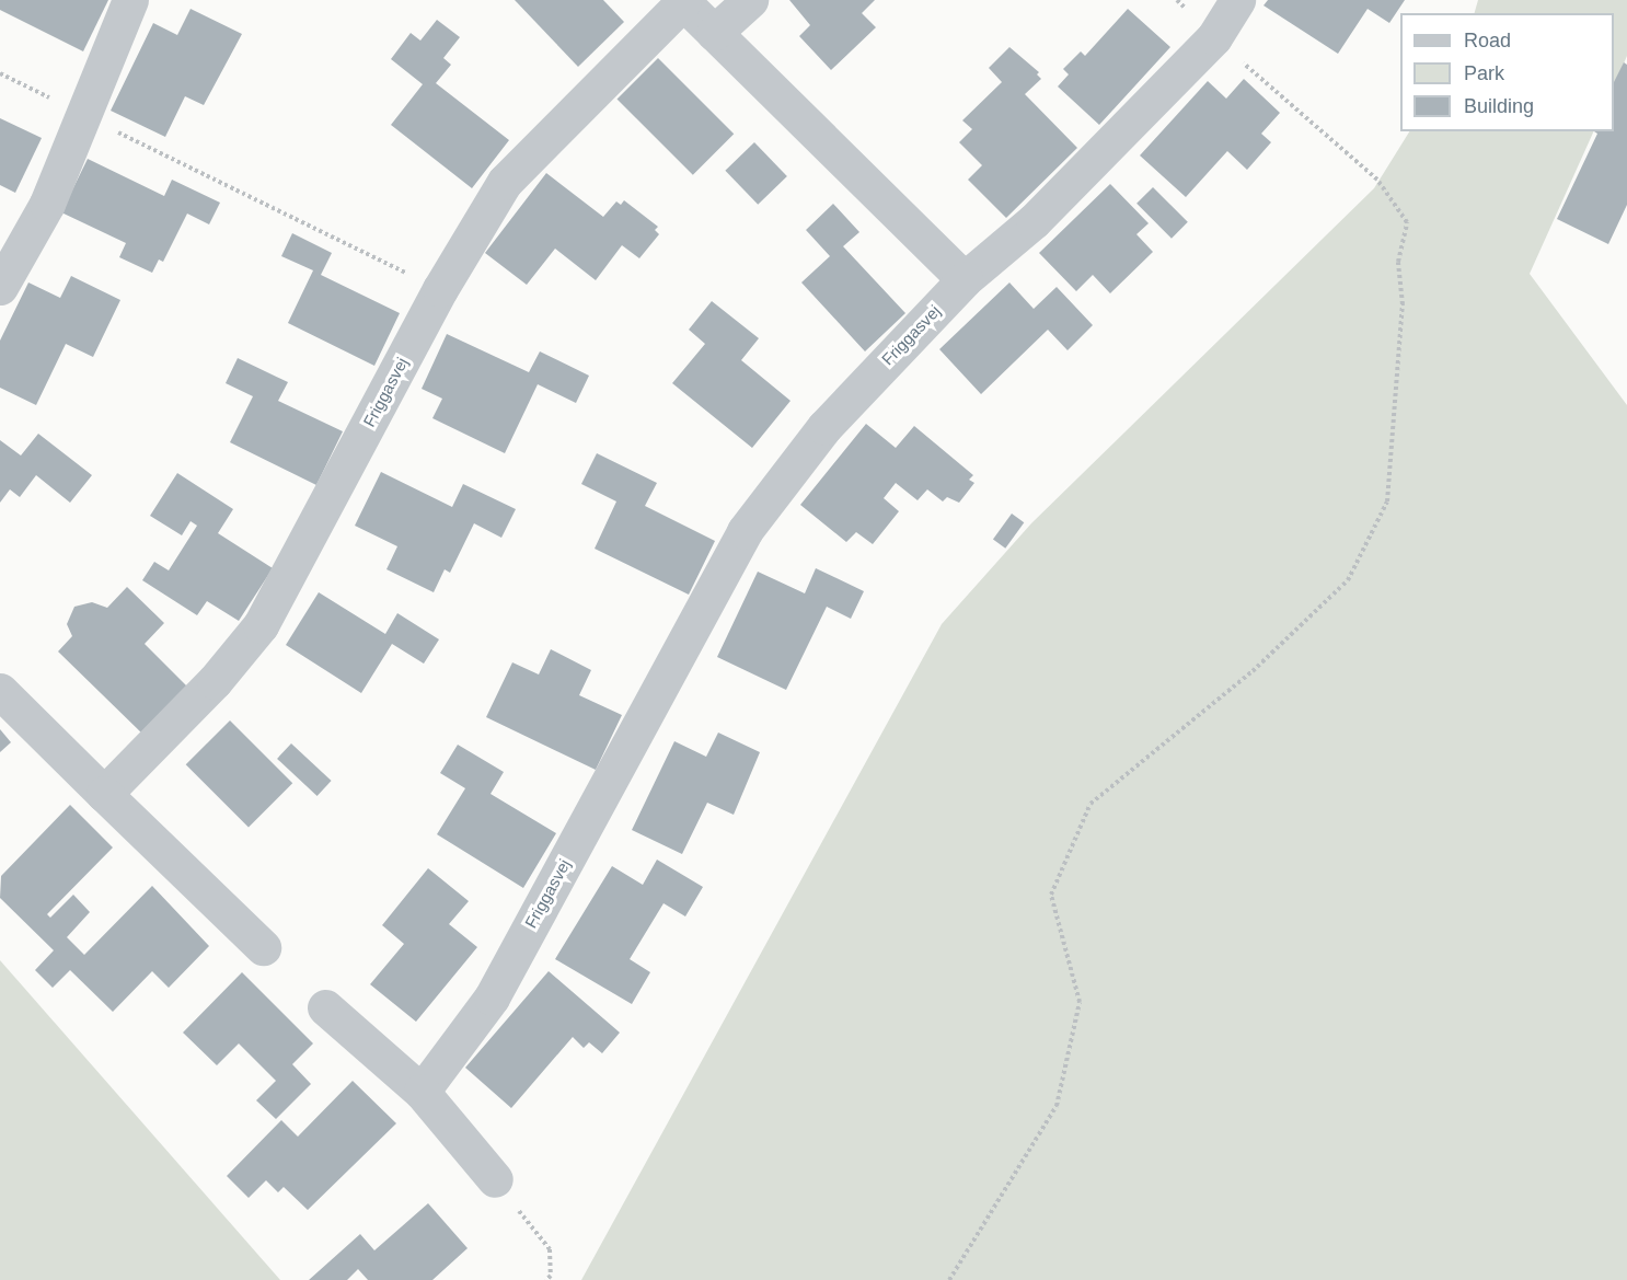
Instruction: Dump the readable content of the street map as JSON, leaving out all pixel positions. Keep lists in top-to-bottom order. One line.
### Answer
{"streets":{"street":["Friggasvej"]},"legend":["Road","Park","Building"]}
